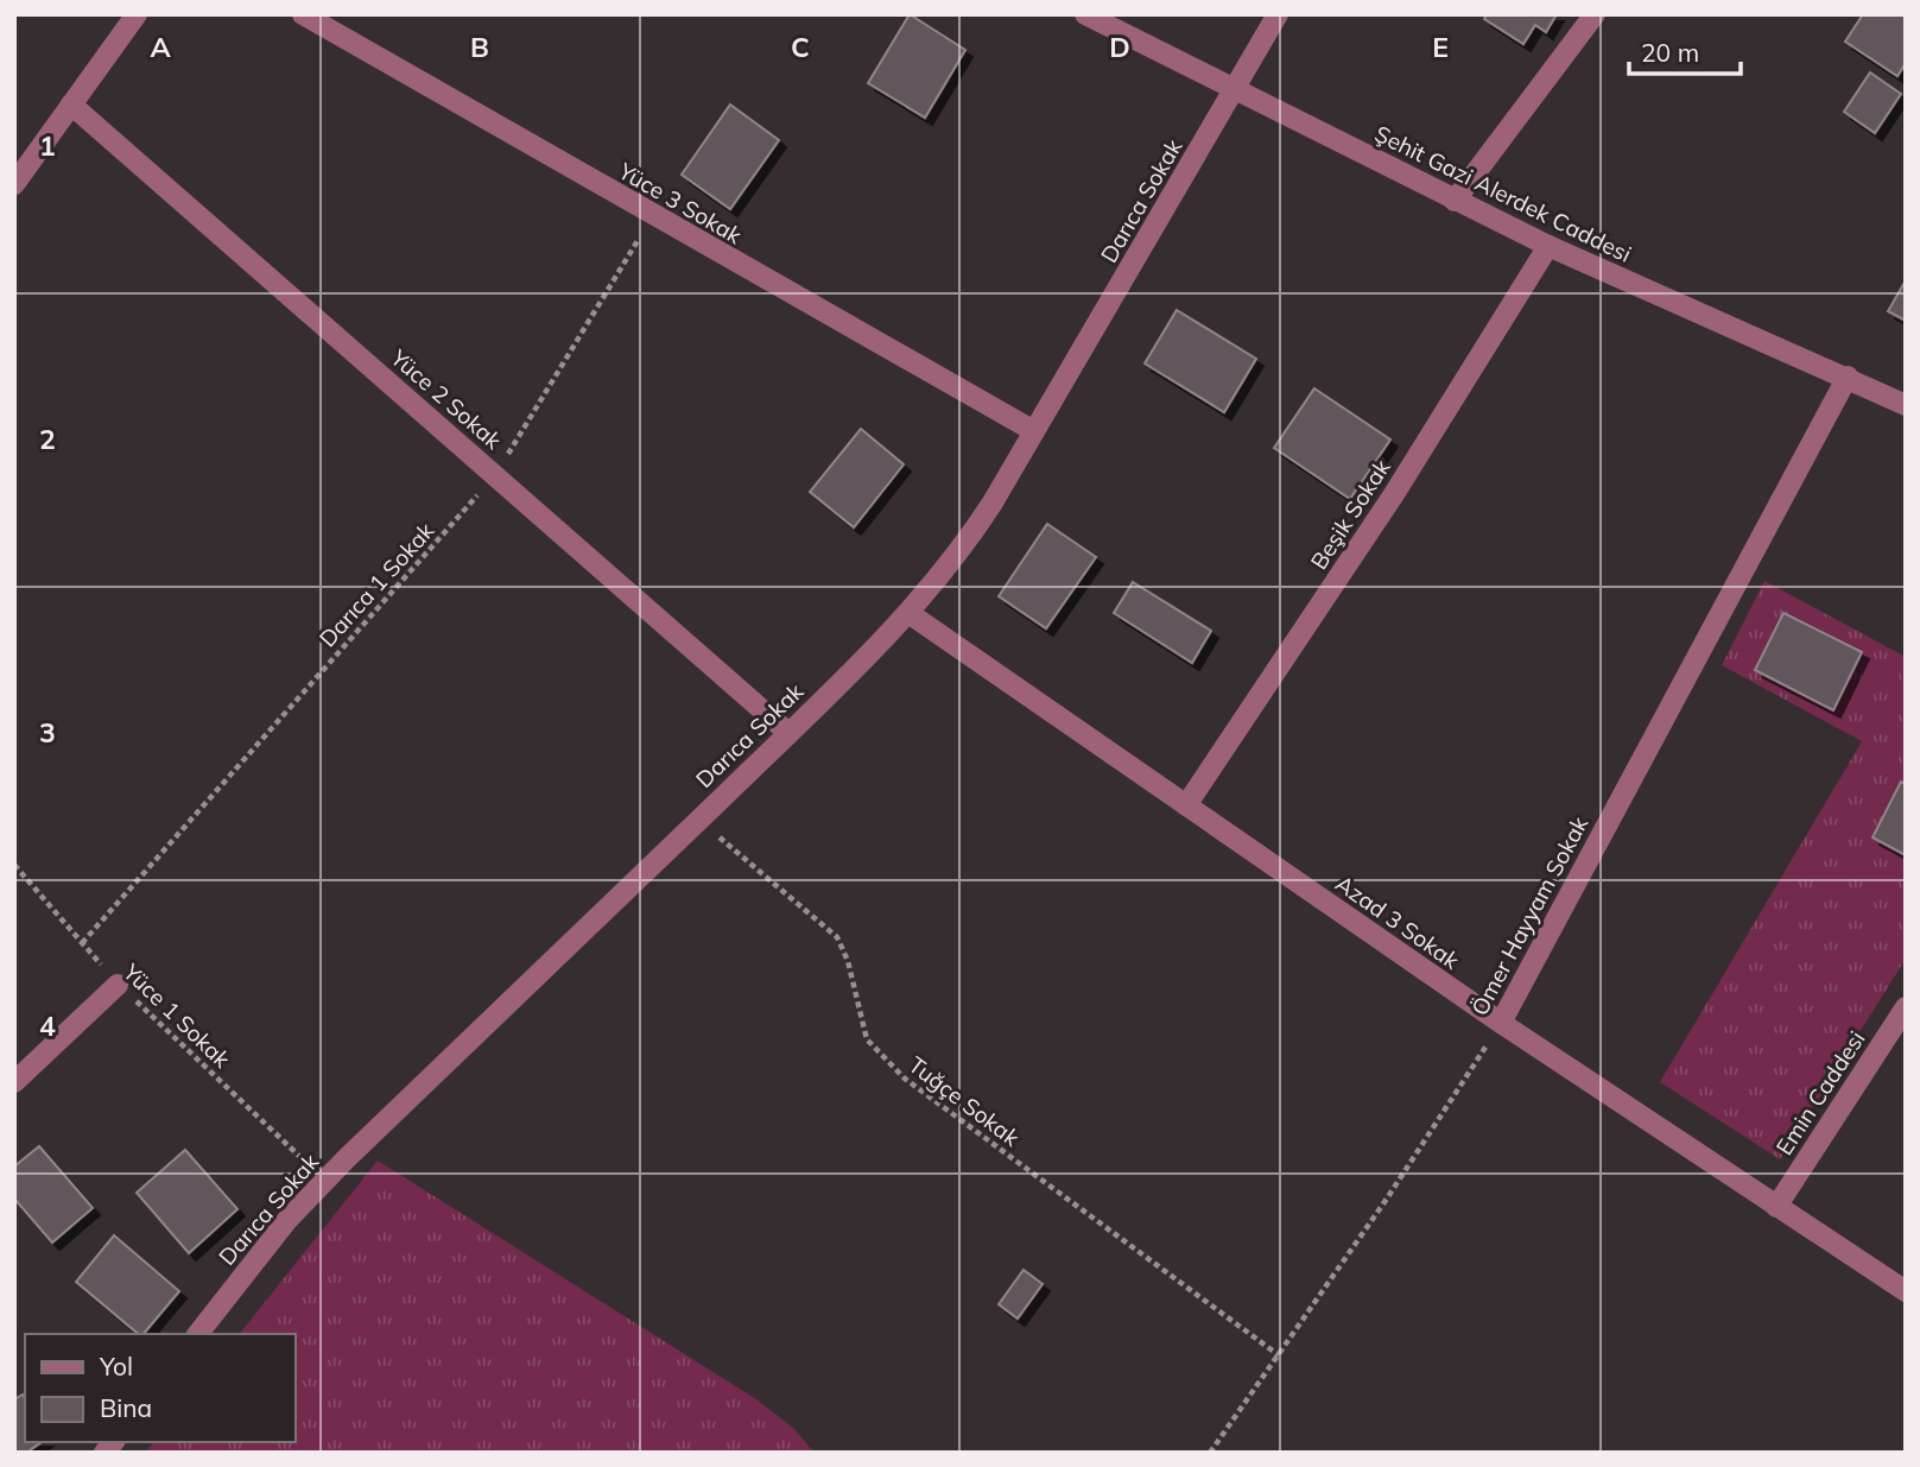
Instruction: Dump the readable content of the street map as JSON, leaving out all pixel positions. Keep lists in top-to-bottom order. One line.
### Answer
{"streets":{"street":["Şehit Gazi Alerdek Caddesi","Darıca Sokak","Yüce 3 Sokak","Yüce 2 Sokak","Beşik Sokak","Ömer Hayyam Sokak","Azad 3 Sokak","Emin Caddesi"],"path":["Darıca 1 Sokak","Yüce 1 Sokak","Tuğçe Sokak"]},"crossings":[["Şehit Gazi Alerdek Caddesi","Darıca Sokak"],["Şehit Gazi Alerdek Caddesi","Beşik Sokak"],["Şehit Gazi Alerdek Caddesi","Ömer Hayyam Sokak"],["Darıca Sokak","Yüce 3 Sokak"],["Darıca Sokak","Yüce 2 Sokak"],["Darıca Sokak","Azad 3 Sokak"],["Darıca Sokak","Yüce 1 Sokak"],["Darıca Sokak","Tuğçe Sokak"],["Yüce 3 Sokak","Darıca 1 Sokak"],["Yüce 2 Sokak","Darıca 1 Sokak"],["Beşik Sokak","Azad 3 Sokak"],["Darıca 1 Sokak","Yüce 1 Sokak"],["Ömer Hayyam Sokak","Azad 3 Sokak"],["Ömer Hayyam Sokak","Tuğçe Sokak"],["Azad 3 Sokak","Emin Caddesi"]],"legend":["Yol","Bina"],"scale_bar":"20 m","grid":{"columns":["A","B","C","D","E"],"rows":["1","2","3","4"]}}
